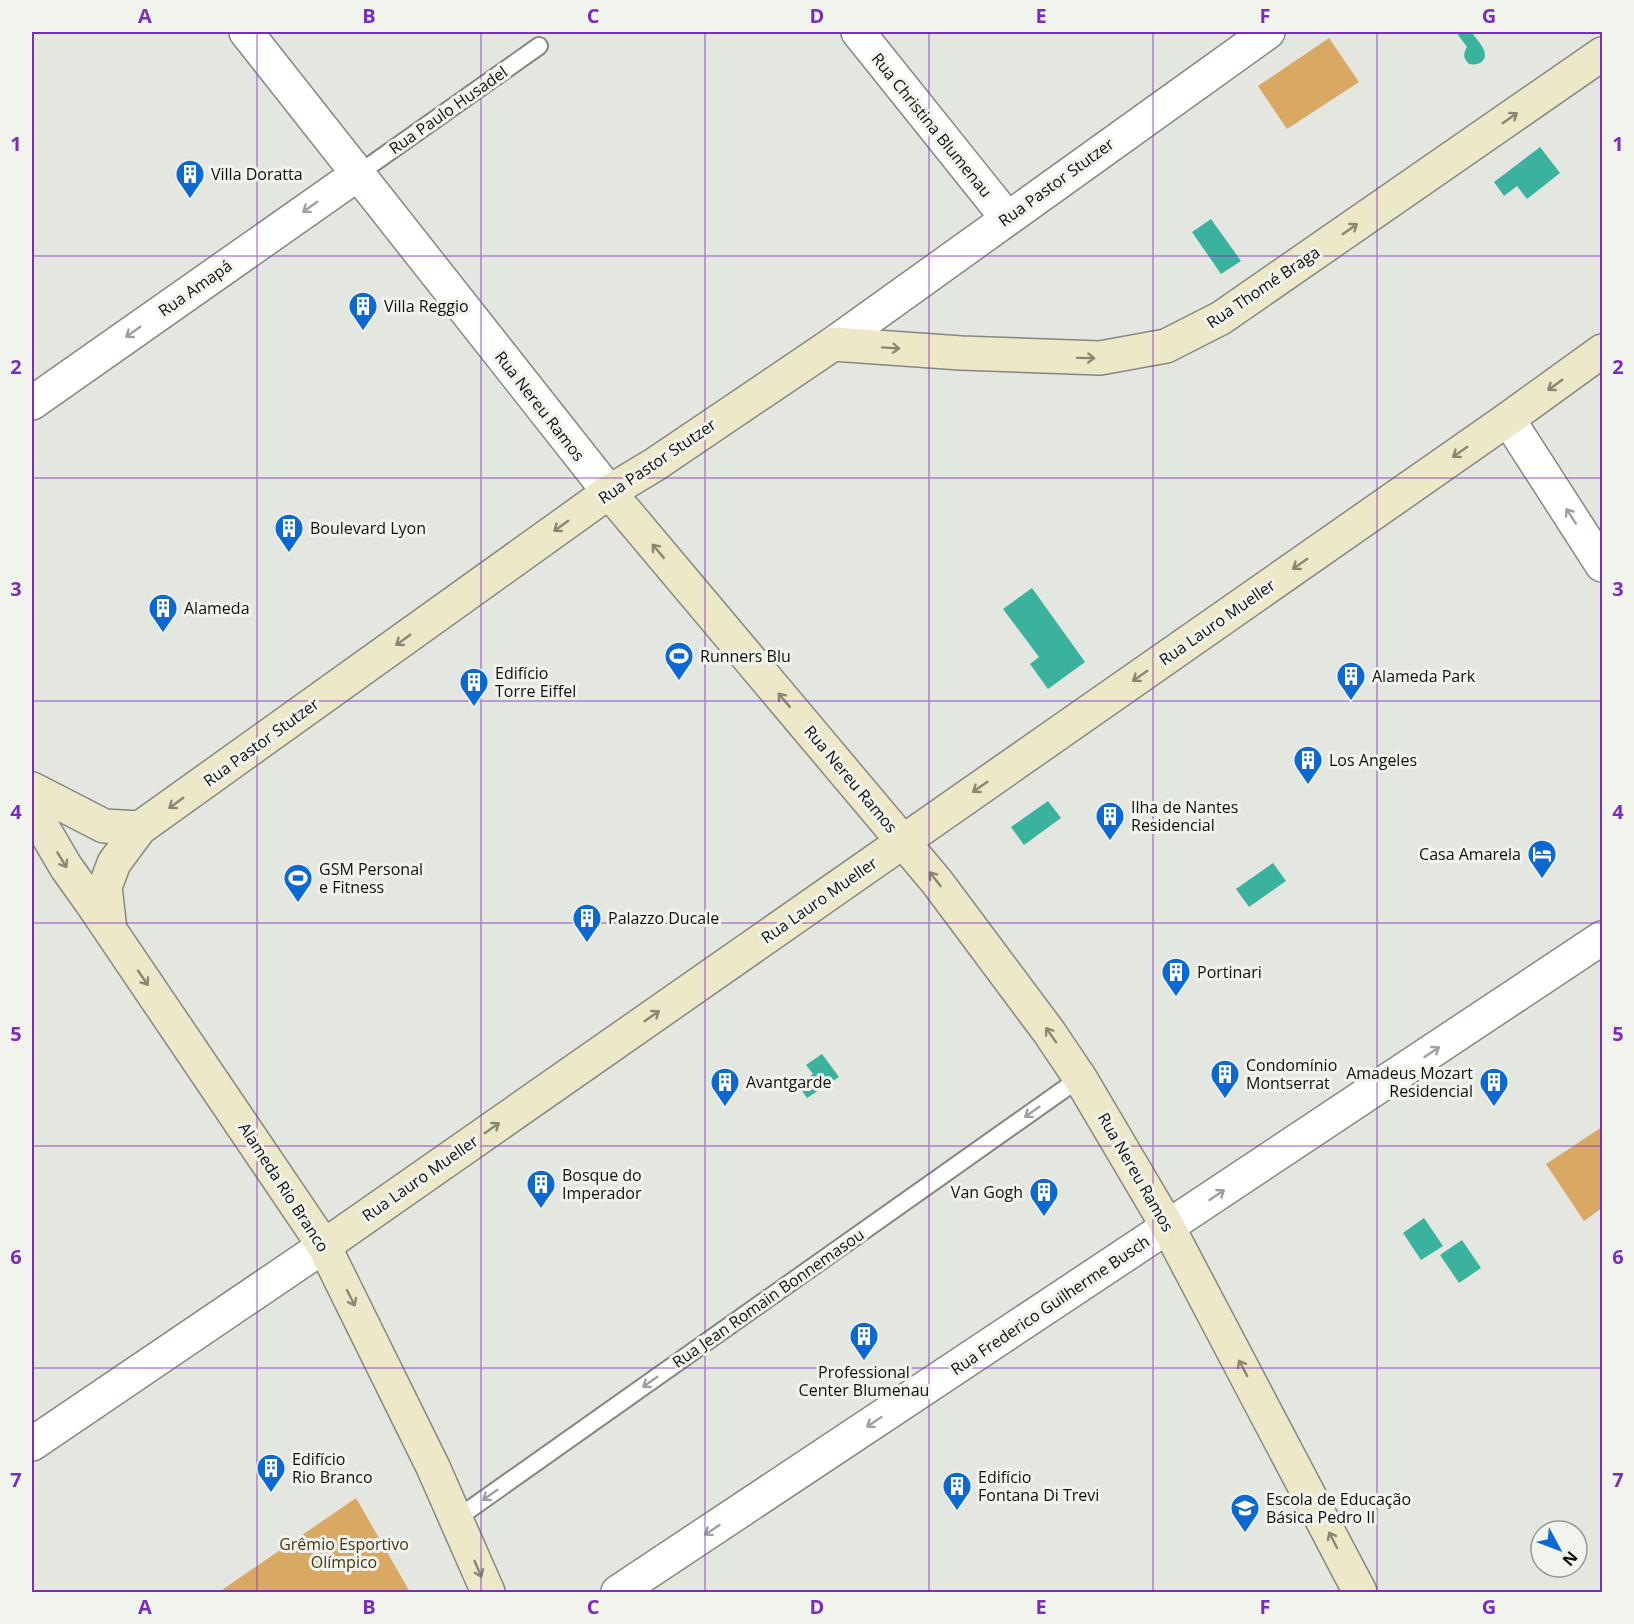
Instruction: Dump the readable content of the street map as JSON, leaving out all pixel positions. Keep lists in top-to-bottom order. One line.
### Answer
{"streets":{"main road":["Rua Pastor Stutzer","Rua Thomé Braga","Rua Nereu Ramos","Rua Lauro Mueller","Alameda Rio Branco"],"street":["Rua Christina Blumenau","Rua Amapá","Rua Frederico Guilherme Busch"],"lane":["Rua Paulo Husadel","Rua Jean Romain Bonnemasou"]},"crossings":[["Rua Paulo Husadel","Rua Amapá"],["Rua Paulo Husadel","Rua Nereu Ramos"],["Rua Christina Blumenau","Rua Pastor Stutzer"],["Rua Pastor Stutzer","Rua Thomé Braga"],["Rua Pastor Stutzer","Rua Nereu Ramos"],["Rua Pastor Stutzer","Alameda Rio Branco"],["Rua Amapá","Rua Nereu Ramos"],["Rua Nereu Ramos","Rua Lauro Mueller"],["Rua Nereu Ramos","Rua Jean Romain Bonnemasou"],["Rua Nereu Ramos","Rua Frederico Guilherme Busch"],["Rua Lauro Mueller","Alameda Rio Branco"],["Alameda Rio Branco","Rua Jean Romain Bonnemasou"]],"one_way":["Rua Pastor Stutzer","Rua Thomé Braga","Rua Amapá","Rua Nereu Ramos","Alameda Rio Branco","Rua Jean Romain Bonnemasou"],"parks":["Grêmio Esportivo Olímpico"],"places":{"building":["Villa Doratta","Villa Reggio","Boulevard Lyon","Alameda","Alameda Park","Edifício Torre Eiffel","Los Angeles","Ilha de Nantes Residencial","Palazzo Ducale","Portinari","Condomínio Montserrat","Avantgarde","Amadeus Mozart Residencial","Bosque do Imperador","Van Gogh","Professional Center Blumenau","Edifício Rio Branco","Edifício Fontana Di Trevi"],"sports":["Runners Blu","GSM Personal e Fitness"],"hotel":["Casa Amarela"],"school or university":["Escola de Educação Básica Pedro II"]},"north":"bottom right","grid":{"columns":["A","B","C","D","E","F","G"],"rows":["1","2","3","4","5","6","7"]}}
